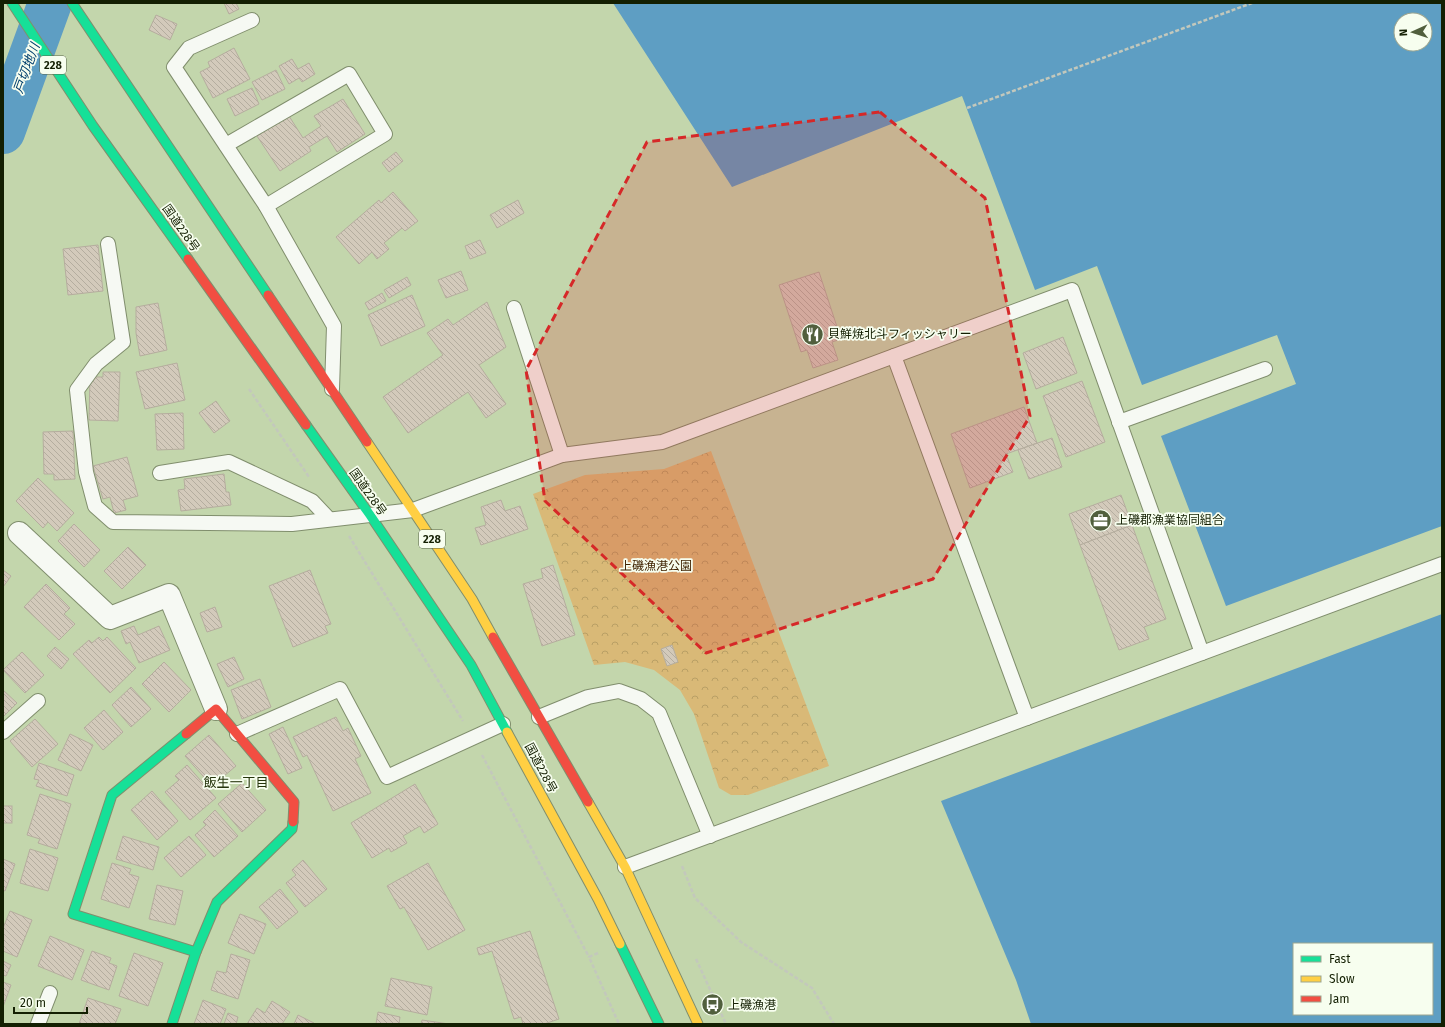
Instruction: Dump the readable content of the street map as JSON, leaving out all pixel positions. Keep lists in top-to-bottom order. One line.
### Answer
{"streets":{"main road":["228","国道228号"]},"districts":["飯生一丁目"],"water":["戸切地川"],"parks":["上磯漁港公園"],"places":{"restaurant":["貝鮮焼北斗フィッシャリー"],"office":["上磯郡漁業協同組合"],"bus stop":["上磯漁港"]},"legend":["Fast","Slow","Jam"],"scale_bar":"20 m","north":"left"}
